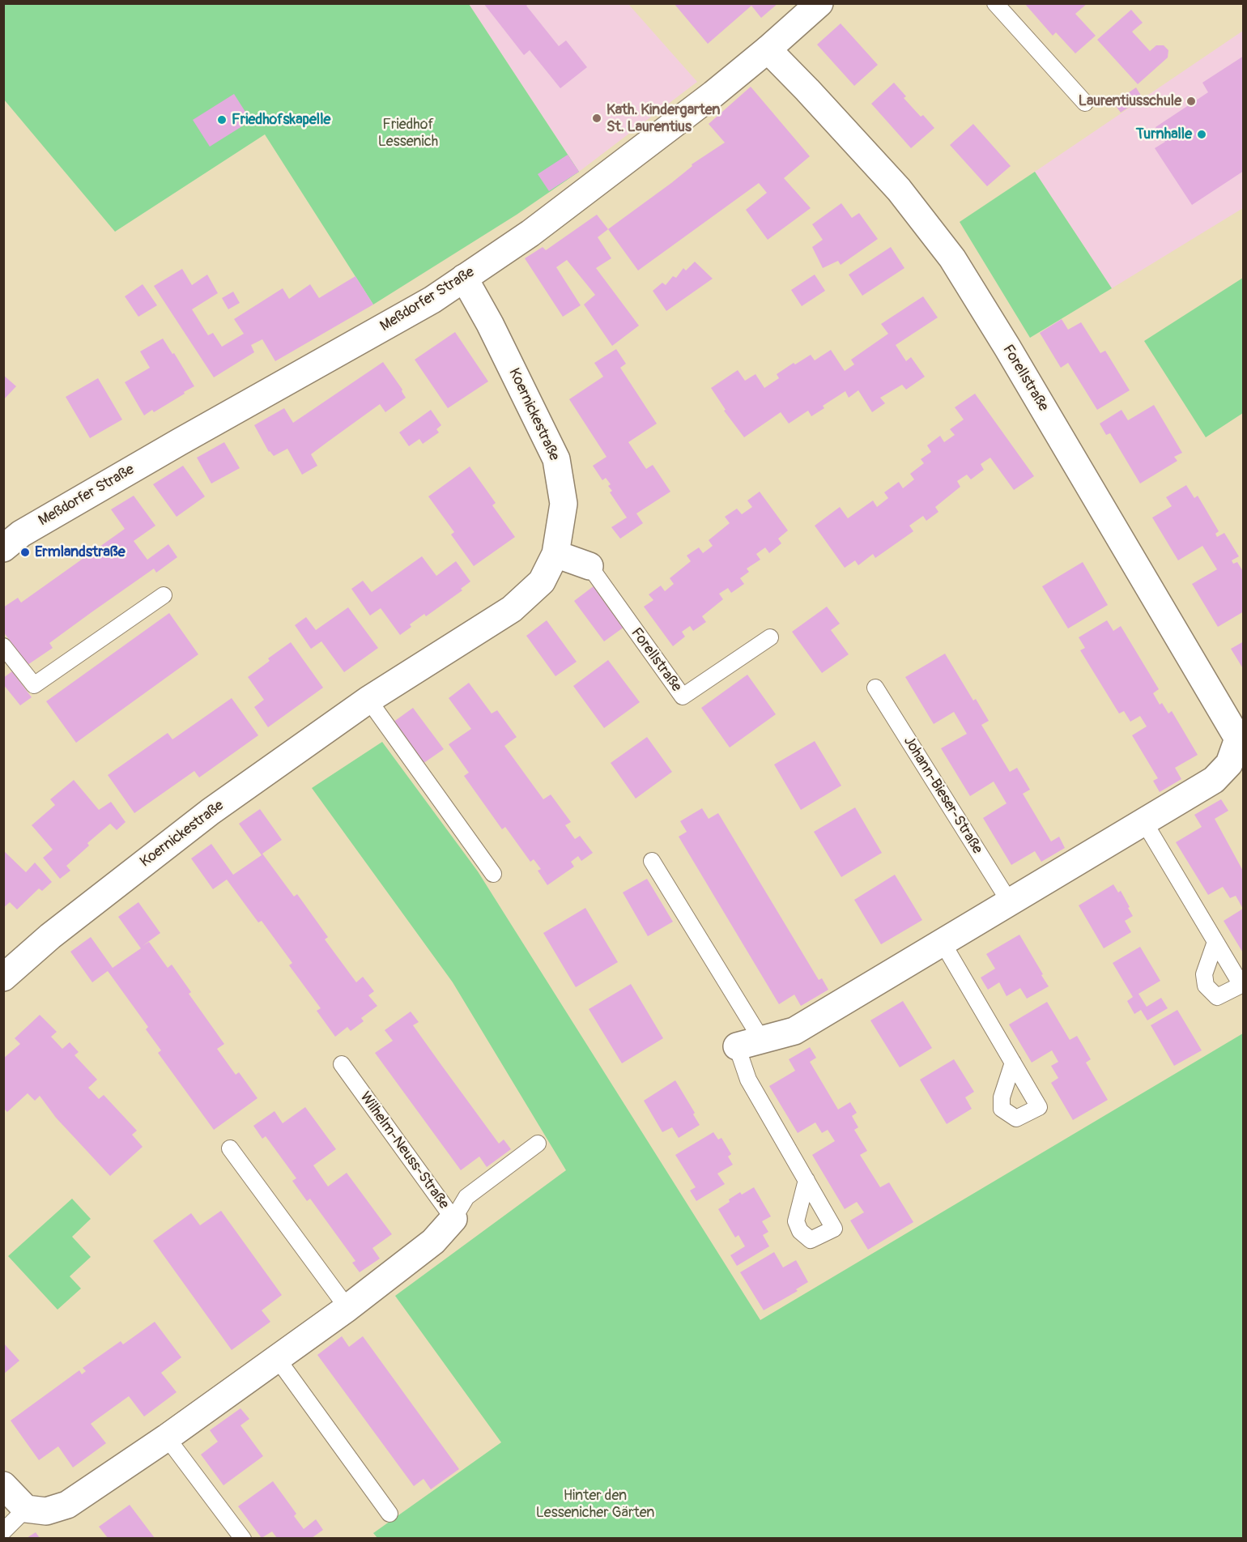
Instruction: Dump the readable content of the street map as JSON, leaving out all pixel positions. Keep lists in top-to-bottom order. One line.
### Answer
{"streets":{"street":["Meßdorfer Straße","Forellstraße","Koernickestraße","Wilhelm-Neuss-Straße"],"lane":["Johann-Bieser-Straße"]},"crossings":[["Meßdorfer Straße","Forellstraße"],["Meßdorfer Straße","Koernickestraße"],["Forellstraße","Koernickestraße"]],"parks":["Friedhof Lessenich","Hinter den Lessenicher Gärten"],"places":["Laurentiusschule","Kath. Kindergarten St. Laurentius","Friedhofskapelle","Turnhalle","Ermlandstraße"]}
